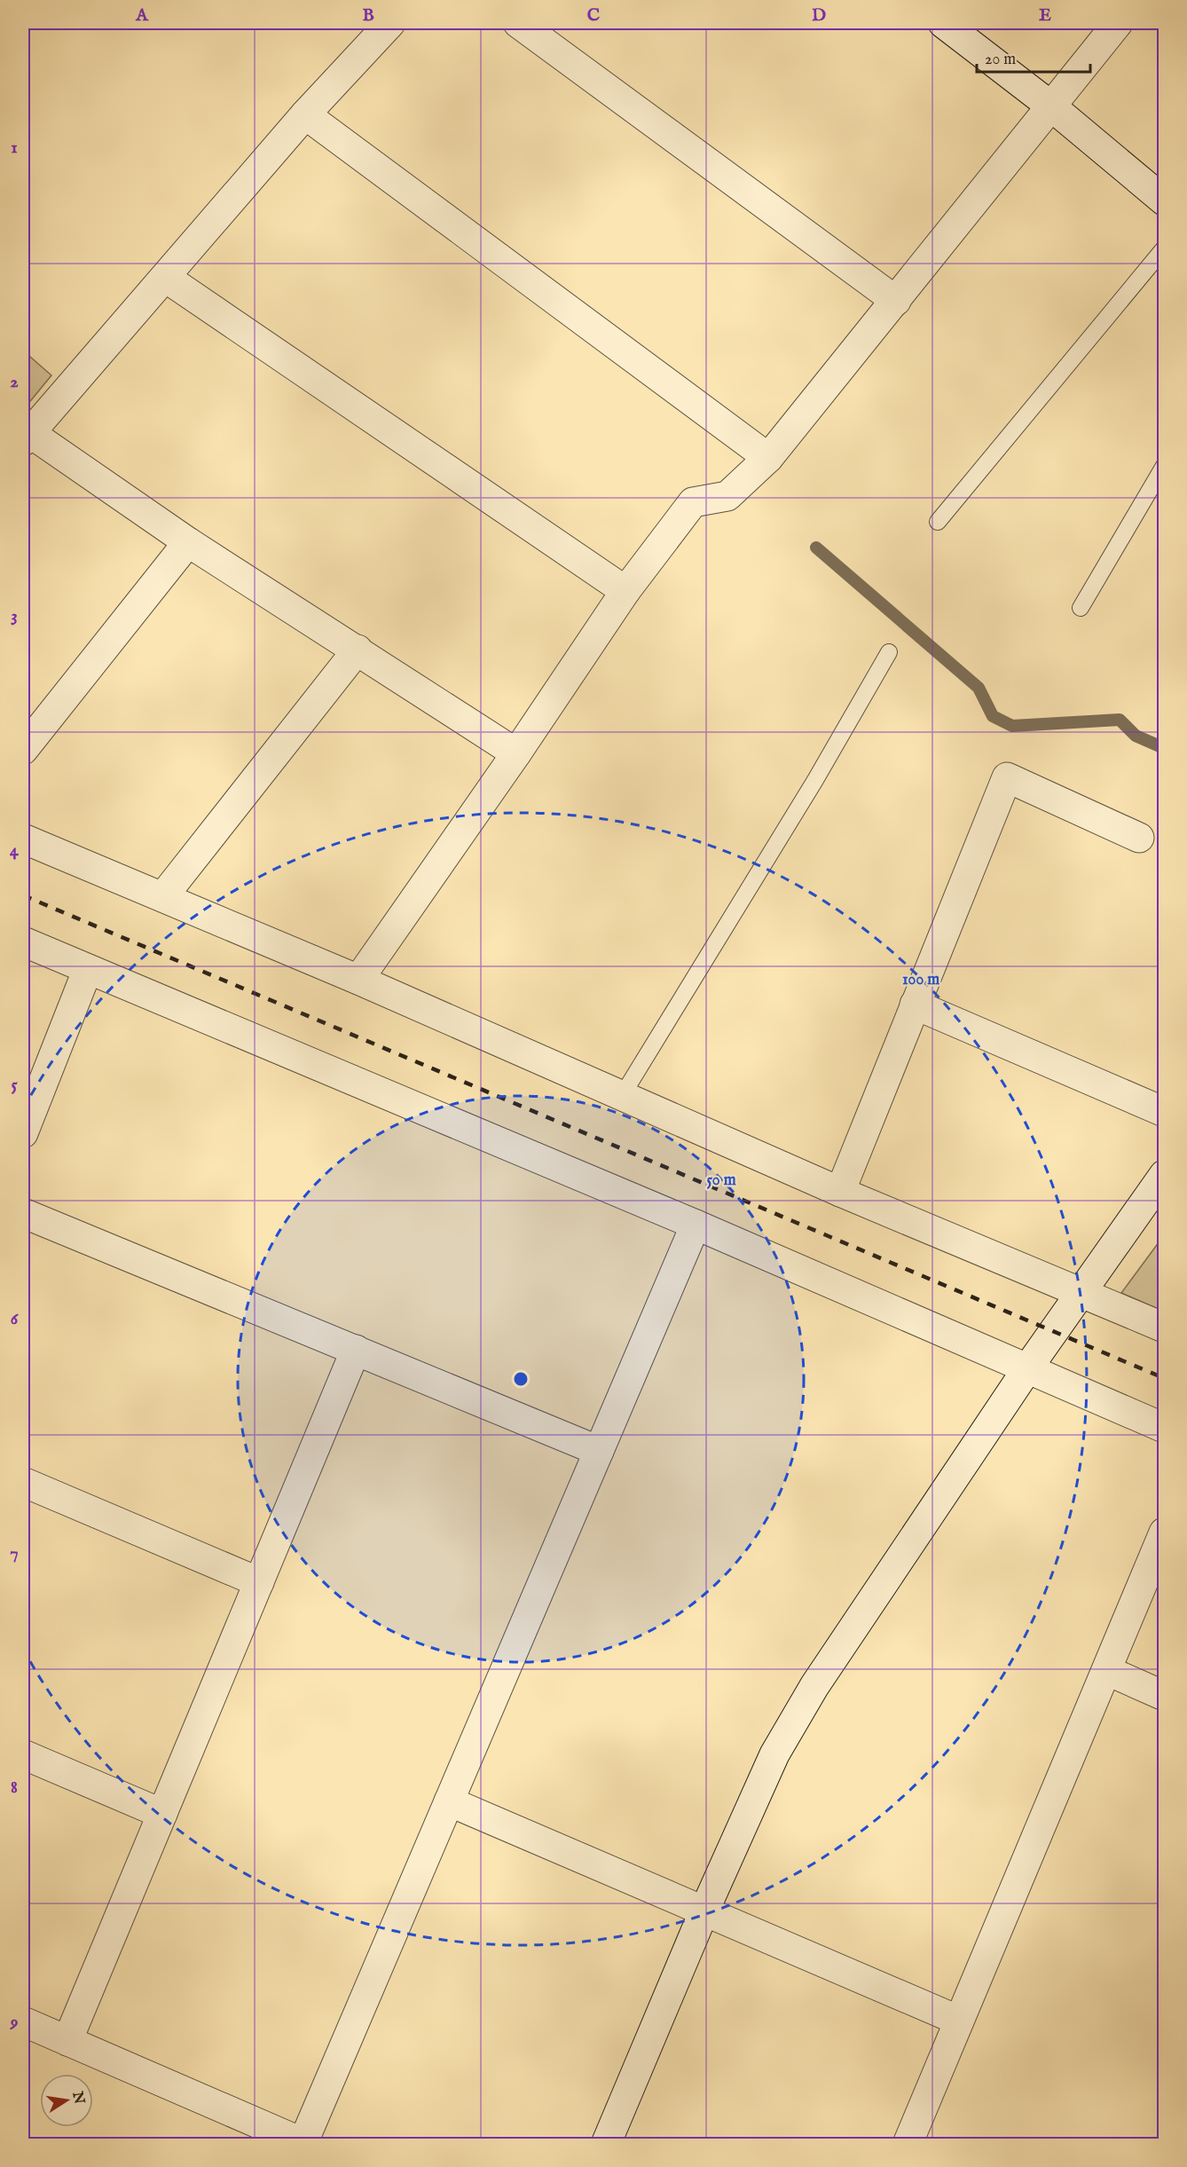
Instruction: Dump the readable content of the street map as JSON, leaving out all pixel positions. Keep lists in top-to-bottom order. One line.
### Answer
{"scale_bar":"20 m","north":"right","grid":{"columns":["A","B","C","D","E"],"rows":["1","2","3","4","5","6","7","8","9"]},"rings":["100 m","50 m"]}
